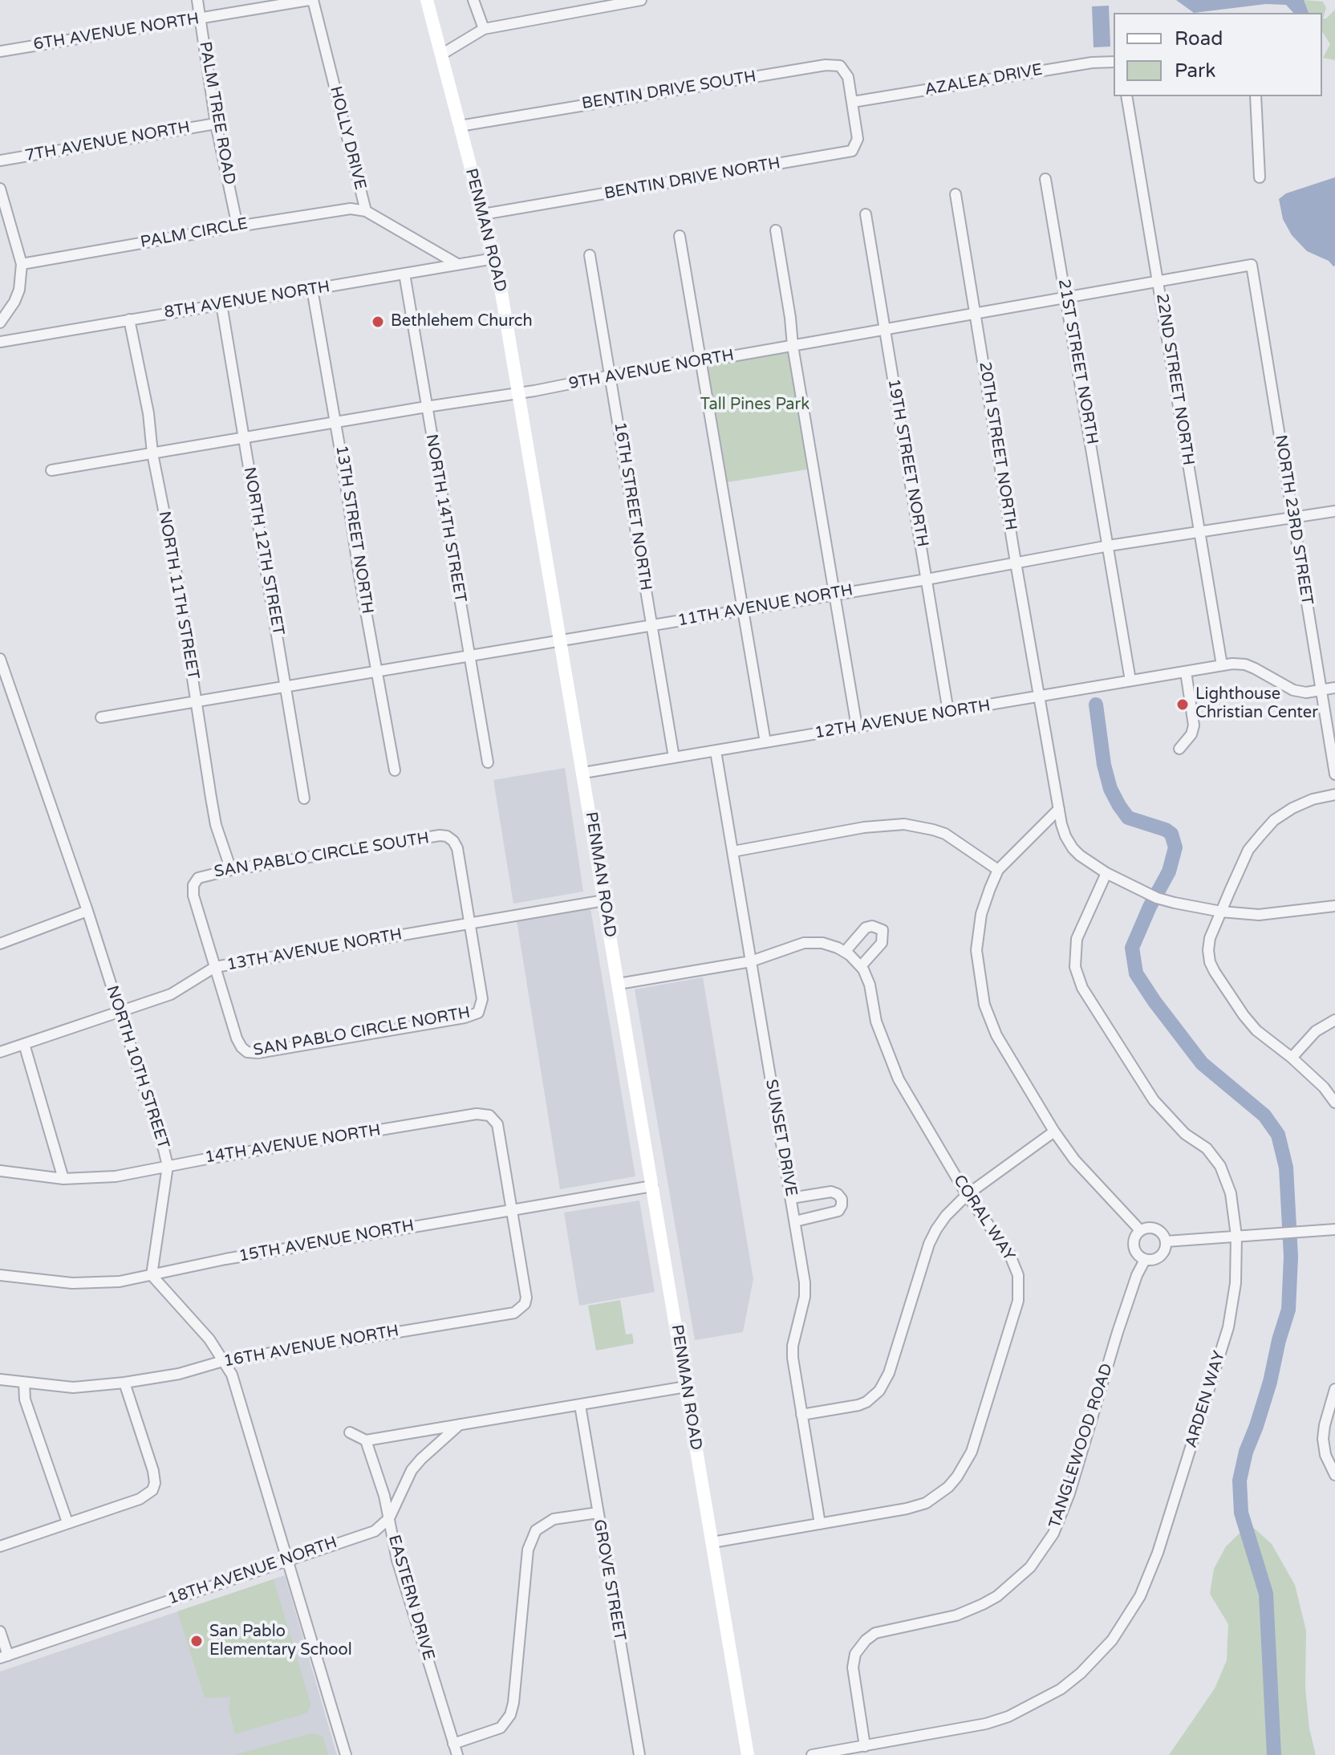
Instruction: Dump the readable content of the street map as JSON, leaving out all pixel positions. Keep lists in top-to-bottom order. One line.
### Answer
{"streets":{"street":["6TH AVENUE NORTH","AZALEA DRIVE","BENTIN DRIVE SOUTH","PALM TREE ROAD","HOLLY DRIVE","7TH AVENUE NORTH","BENTIN DRIVE NORTH","PENMAN ROAD","PALM CIRCLE","8TH AVENUE NORTH","21ST STREET NORTH","9TH AVENUE NORTH","22ND STREET NORTH","20TH STREET NORTH","19TH STREET NORTH","16TH STREET NORTH","NORTH 14TH STREET","NORTH 23RD STREET","13TH STREET NORTH","NORTH 12TH STREET","NORTH 11TH STREET","11TH AVENUE NORTH","12TH AVENUE NORTH","SAN PABLO CIRCLE SOUTH","13TH AVENUE NORTH","SAN PABLO CIRCLE NORTH","NORTH 10TH STREET","SUNSET DRIVE","14TH AVENUE NORTH","CORAL WAY","15TH AVENUE NORTH","16TH AVENUE NORTH","ARDEN WAY","TANGLEWOOD ROAD","18TH AVENUE NORTH","GROVE STREET","EASTERN DRIVE"]},"crossings":[["6TH AVENUE NORTH","PALM TREE ROAD"],["6TH AVENUE NORTH","HOLLY DRIVE"],["AZALEA DRIVE","BENTIN DRIVE SOUTH"],["AZALEA DRIVE","BENTIN DRIVE NORTH"],["BENTIN DRIVE SOUTH","BENTIN DRIVE NORTH"],["BENTIN DRIVE SOUTH","PENMAN ROAD"],["PALM TREE ROAD","7TH AVENUE NORTH"],["PALM TREE ROAD","PALM CIRCLE"],["HOLLY DRIVE","PALM CIRCLE"],["HOLLY DRIVE","8TH AVENUE NORTH"],["BENTIN DRIVE NORTH","PENMAN ROAD"],["PENMAN ROAD","8TH AVENUE NORTH"],["PENMAN ROAD","9TH AVENUE NORTH"],["PENMAN ROAD","11TH AVENUE NORTH"],["PENMAN ROAD","12TH AVENUE NORTH"],["PENMAN ROAD","13TH AVENUE NORTH"],["PENMAN ROAD","CORAL WAY"],["PENMAN ROAD","15TH AVENUE NORTH"],["8TH AVENUE NORTH","NORTH 14TH STREET"],["8TH AVENUE NORTH","13TH STREET NORTH"],["8TH AVENUE NORTH","NORTH 12TH STREET"],["8TH AVENUE NORTH","NORTH 11TH STREET"],["21ST STREET NORTH","9TH AVENUE NORTH"],["21ST STREET NORTH","11TH AVENUE NORTH"],["21ST STREET NORTH","12TH AVENUE NORTH"],["9TH AVENUE NORTH","22ND STREET NORTH"],["9TH AVENUE NORTH","20TH STREET NORTH"],["9TH AVENUE NORTH","19TH STREET NORTH"],["9TH AVENUE NORTH","16TH STREET NORTH"],["9TH AVENUE NORTH","NORTH 14TH STREET"],["9TH AVENUE NORTH","NORTH 23RD STREET"],["9TH AVENUE NORTH","13TH STREET NORTH"],["9TH AVENUE NORTH","NORTH 12TH STREET"],["9TH AVENUE NORTH","NORTH 11TH STREET"],["22ND STREET NORTH","11TH AVENUE NORTH"],["22ND STREET NORTH","12TH AVENUE NORTH"],["20TH STREET NORTH","11TH AVENUE NORTH"],["20TH STREET NORTH","12TH AVENUE NORTH"],["20TH STREET NORTH","ARDEN WAY"],["19TH STREET NORTH","11TH AVENUE NORTH"],["19TH STREET NORTH","12TH AVENUE NORTH"],["16TH STREET NORTH","11TH AVENUE NORTH"],["16TH STREET NORTH","12TH AVENUE NORTH"],["NORTH 14TH STREET","11TH AVENUE NORTH"],["NORTH 23RD STREET","11TH AVENUE NORTH"],["NORTH 23RD STREET","12TH AVENUE NORTH"],["13TH STREET NORTH","11TH AVENUE NORTH"],["NORTH 12TH STREET","11TH AVENUE NORTH"],["NORTH 11TH STREET","11TH AVENUE NORTH"],["NORTH 11TH STREET","SAN PABLO CIRCLE SOUTH"],["12TH AVENUE NORTH","SUNSET DRIVE"],["SAN PABLO CIRCLE SOUTH","13TH AVENUE NORTH"],["SAN PABLO CIRCLE SOUTH","SAN PABLO CIRCLE NORTH"],["13TH AVENUE NORTH","SAN PABLO CIRCLE NORTH"],["13TH AVENUE NORTH","NORTH 10TH STREET"],["NORTH 10TH STREET","14TH AVENUE NORTH"],["NORTH 10TH STREET","15TH AVENUE NORTH"],["SUNSET DRIVE","CORAL WAY"],["14TH AVENUE NORTH","15TH AVENUE NORTH"],["14TH AVENUE NORTH","16TH AVENUE NORTH"],["15TH AVENUE NORTH","16TH AVENUE NORTH"],["ARDEN WAY","TANGLEWOOD ROAD"],["18TH AVENUE NORTH","EASTERN DRIVE"]],"parks":["Tall Pines Park"],"places":["Bethlehem Church","Lighthouse Christian Center","San Pablo Elementary School"],"legend":["Road","Park"]}
